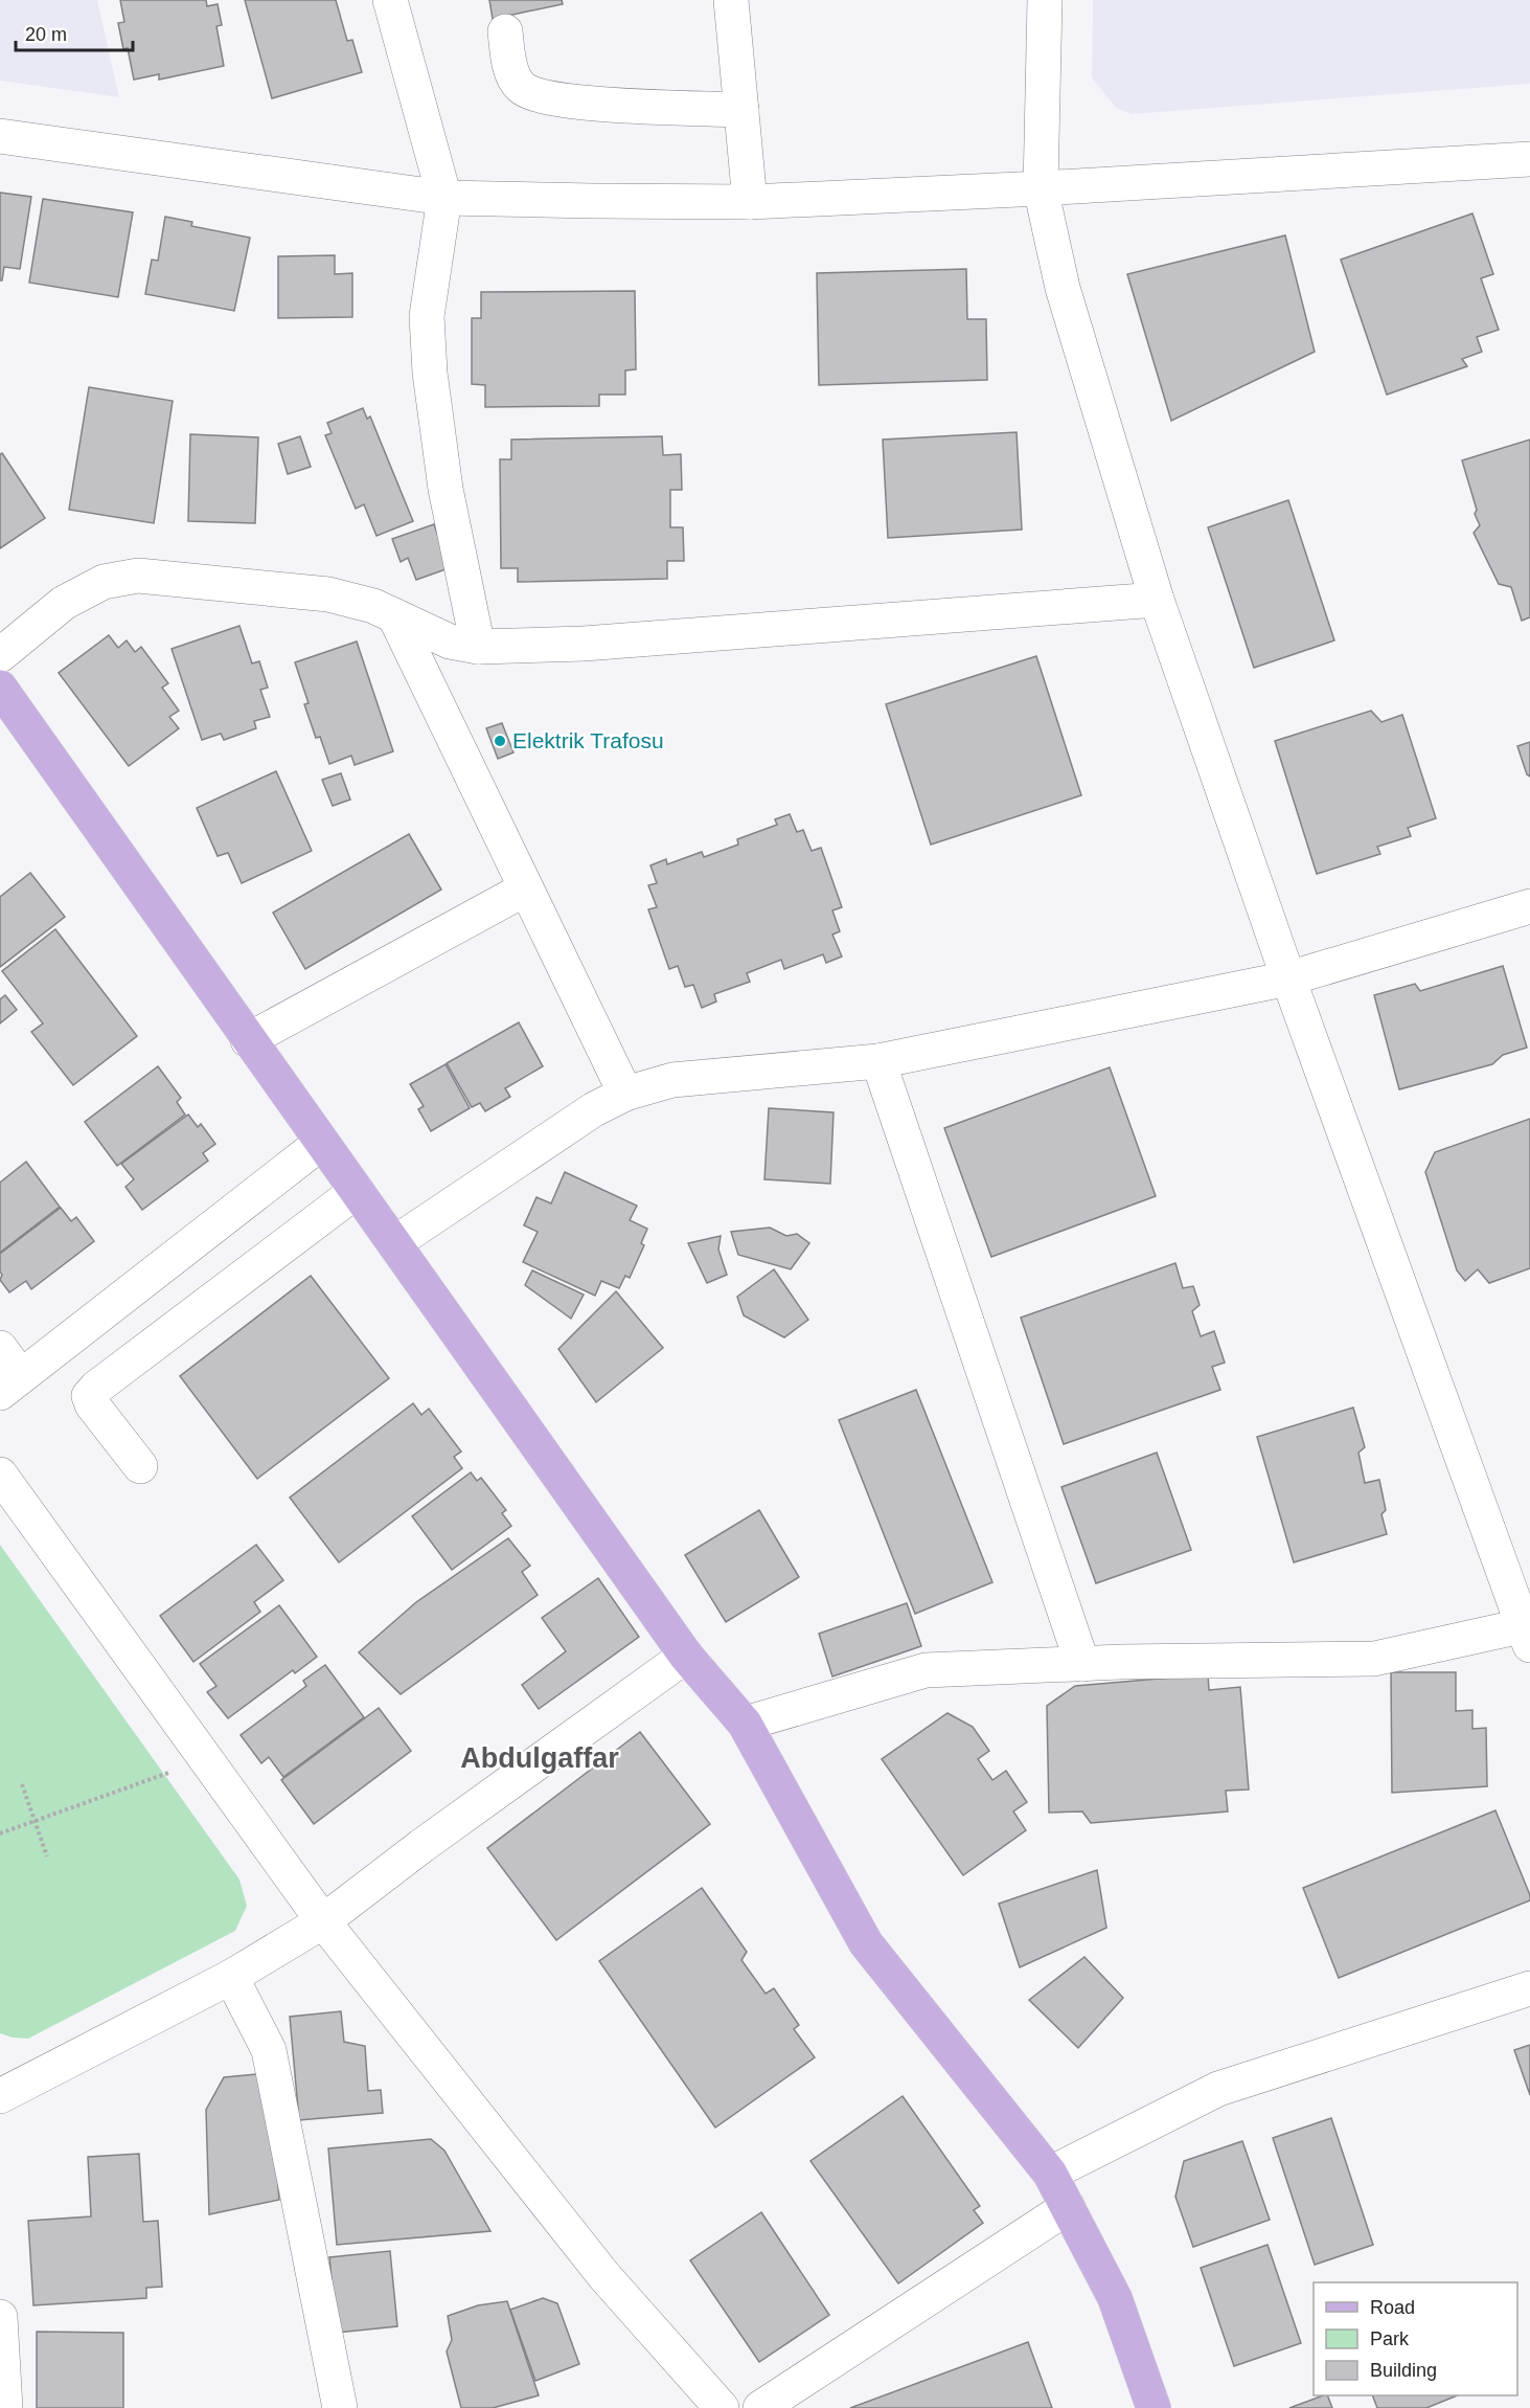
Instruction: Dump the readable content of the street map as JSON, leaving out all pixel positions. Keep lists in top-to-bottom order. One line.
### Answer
{"districts":["Abdulgaffar"],"places":["Elektrik Trafosu"],"legend":["Road","Park","Building"],"scale_bar":"20 m"}
